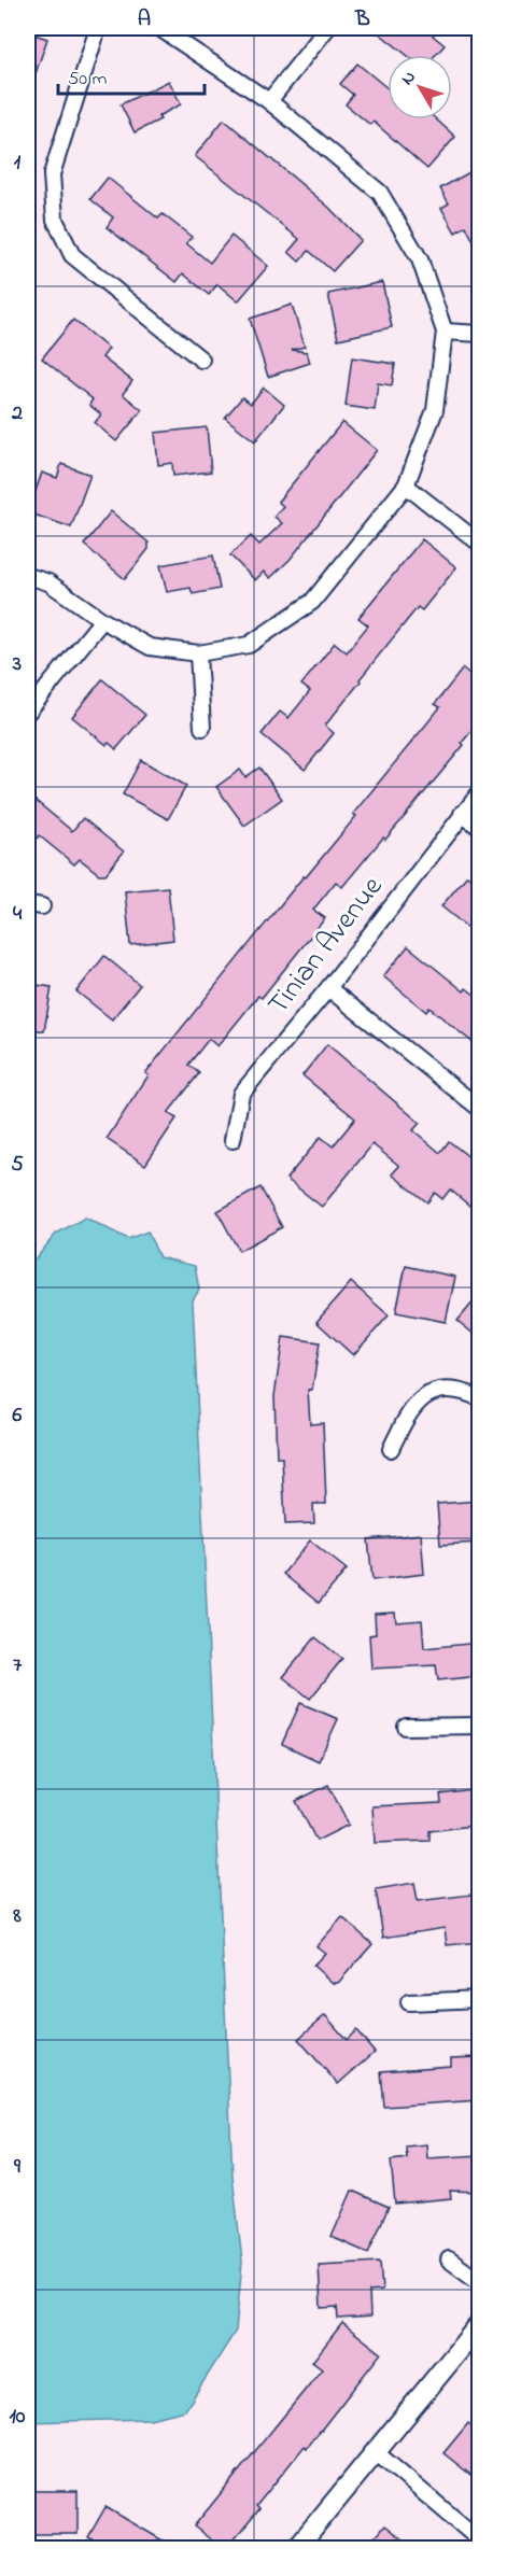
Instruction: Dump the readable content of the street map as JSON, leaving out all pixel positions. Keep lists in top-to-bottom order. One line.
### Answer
{"streets":{"street":["Tinian Avenue"]},"scale_bar":"50 m","north":"top left","grid":{"columns":["A","B"],"rows":["1","2","3","4","5","6","7","8","9","10"]}}
